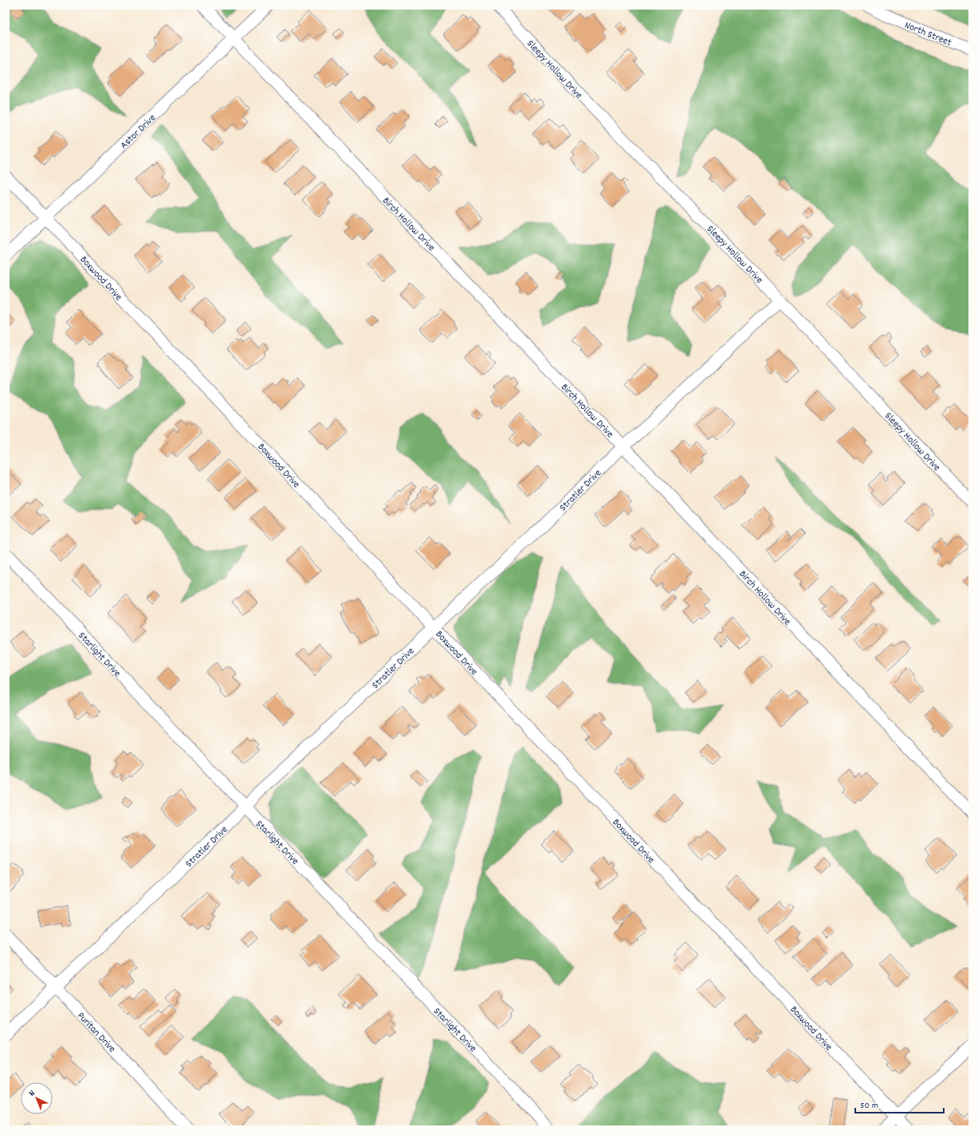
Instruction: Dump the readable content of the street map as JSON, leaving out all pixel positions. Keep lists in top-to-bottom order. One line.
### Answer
{"streets":{"street":["North Street","Sleepy Hollow Drive","Astor Drive","Birch Hollow Drive","Boxwood Drive","Stratler Drive","Starlight Drive","Puritan Drive"]},"crossings":[["Sleepy Hollow Drive","Stratler Drive"],["Astor Drive","Birch Hollow Drive"],["Astor Drive","Boxwood Drive"],["Birch Hollow Drive","Stratler Drive"],["Boxwood Drive","Stratler Drive"],["Stratler Drive","Starlight Drive"],["Stratler Drive","Puritan Drive"]],"scale_bar":"50 m","north":"top left"}
